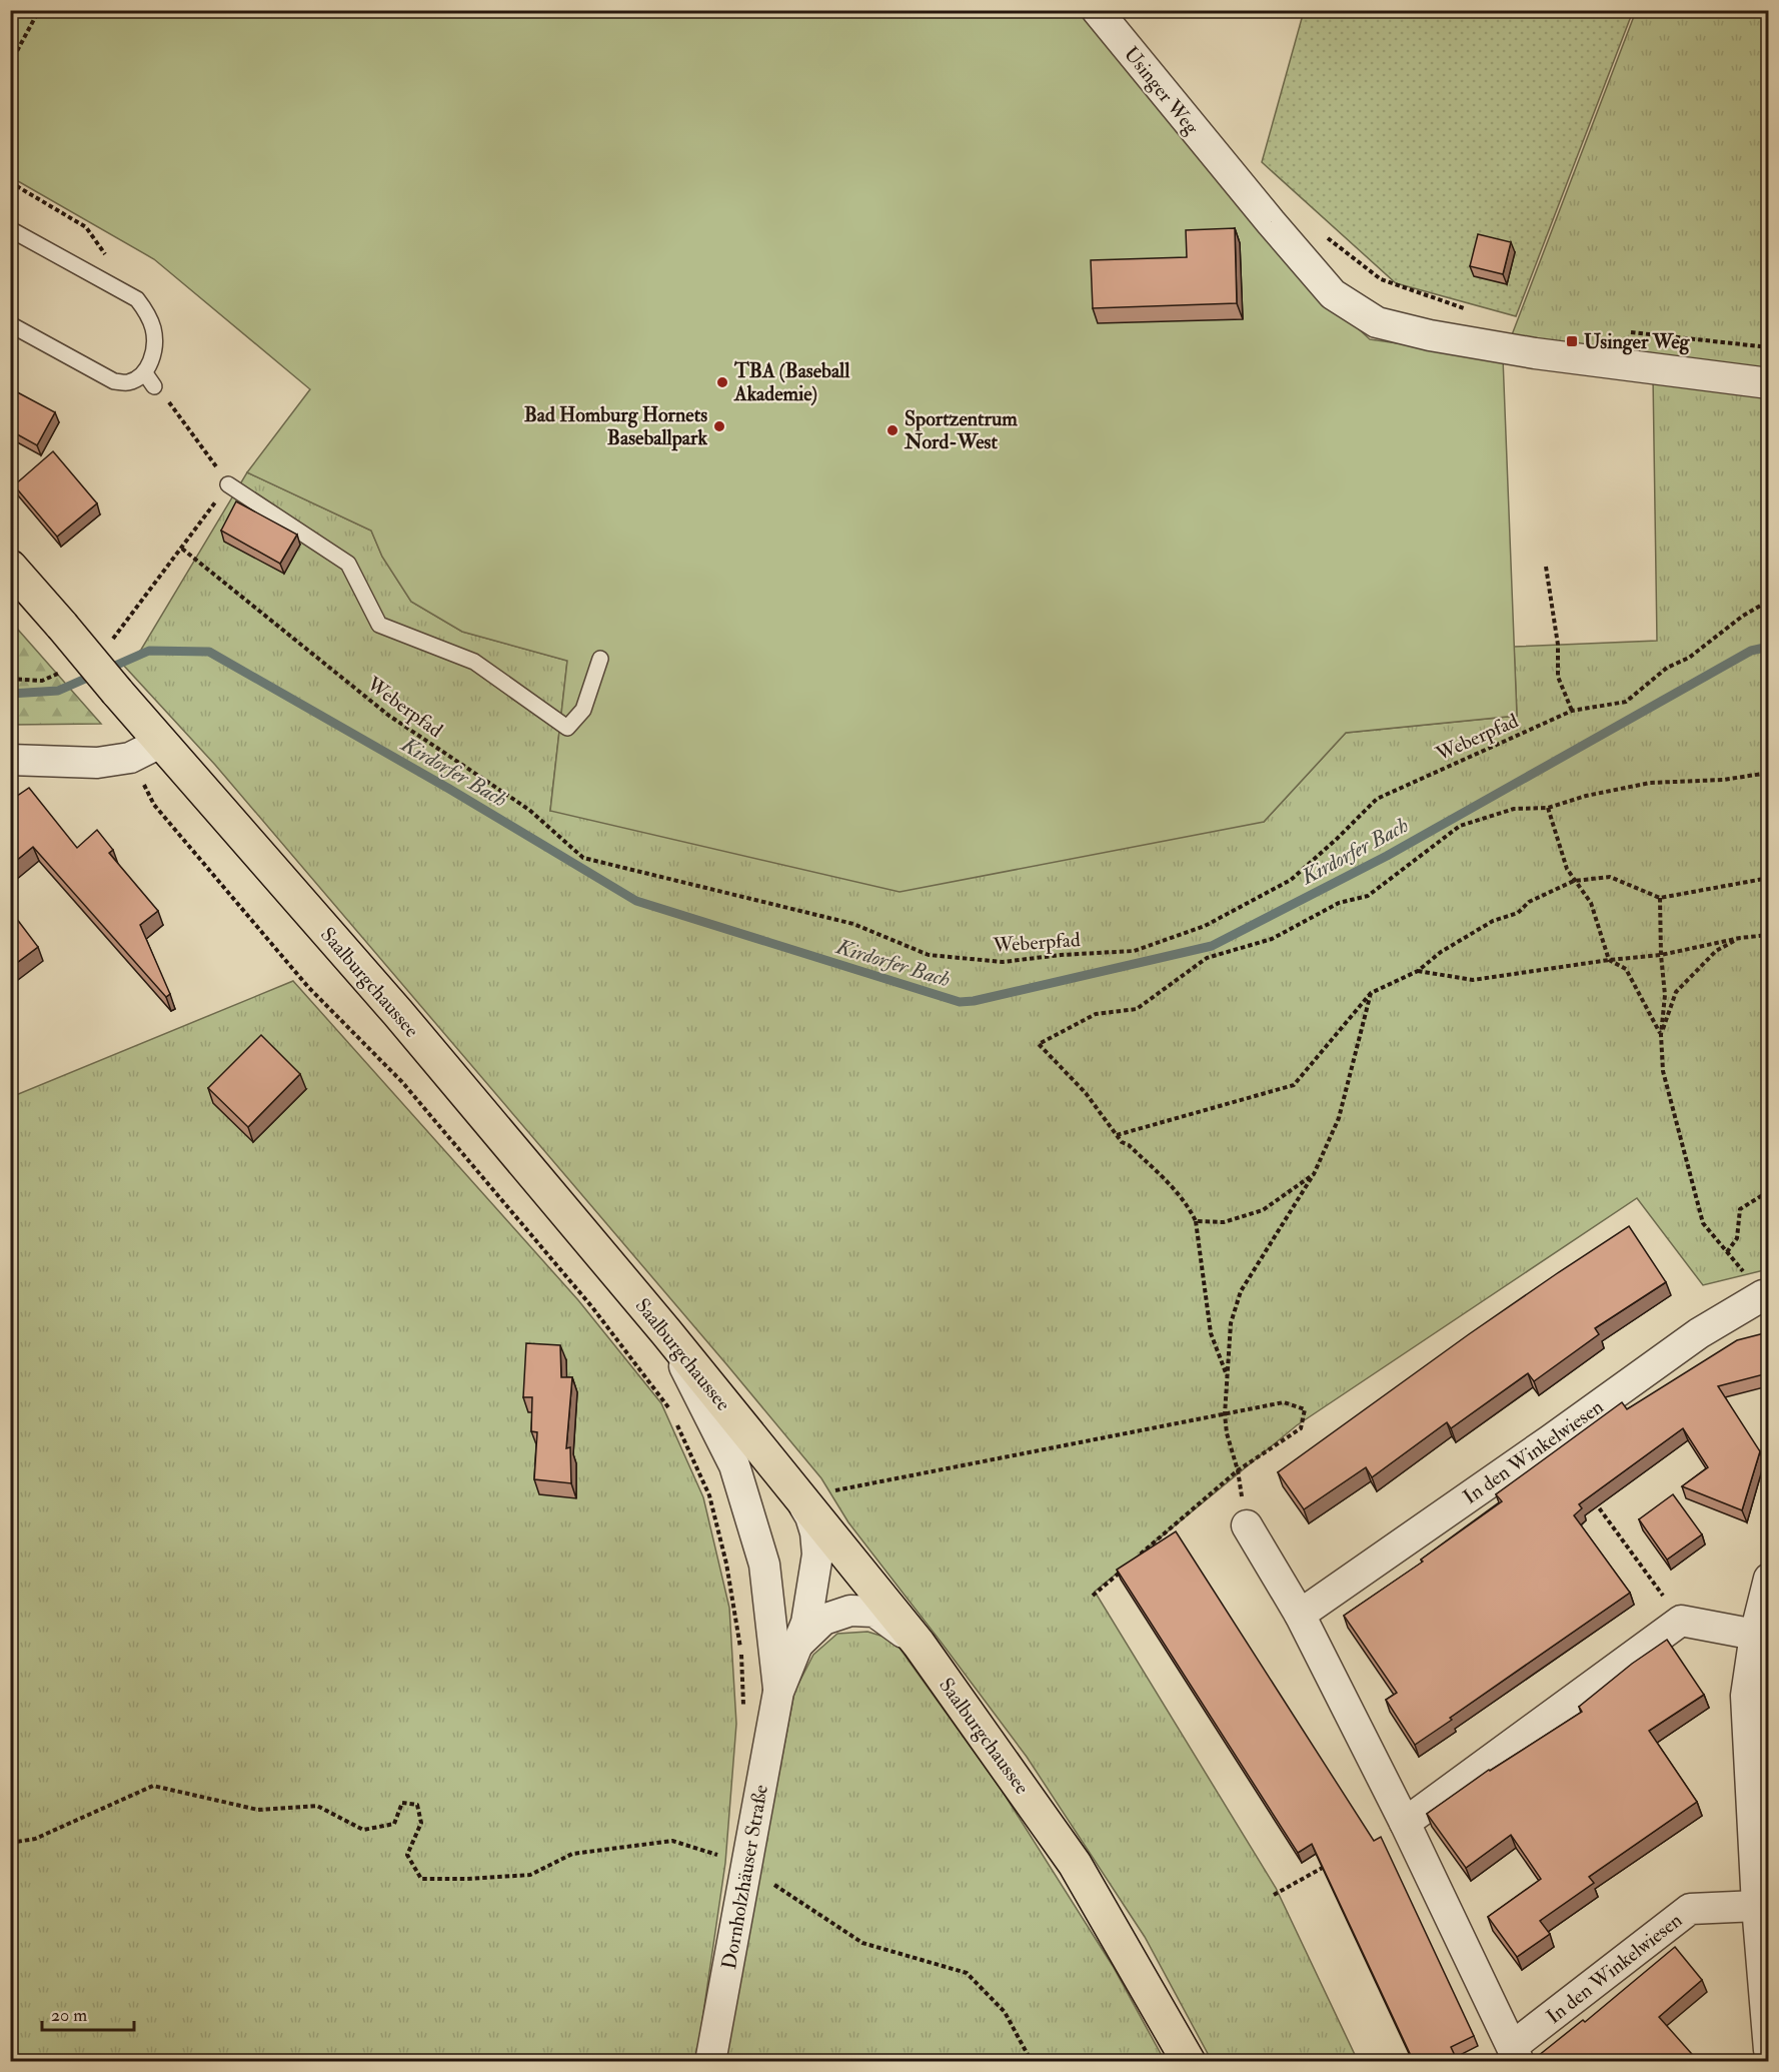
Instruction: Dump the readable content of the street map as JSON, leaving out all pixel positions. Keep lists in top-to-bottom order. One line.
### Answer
{"streets":{"main road":["Saalburgchaussee"],"street":["Usinger Weg","In den Winkelwiesen","Dornholzhäuser Straße"],"path":["Weberpfad"]},"crossings":[["Saalburgchaussee","Dornholzhäuser Straße"]],"water":["Kirdorfer Bach"],"places":{"transit":["Usinger Weg"],"other":["TBA (Baseball Akademie)","Bad Homburg Hornets Baseballpark","Sportzentrum Nord-West"]},"scale_bar":"20 m"}
